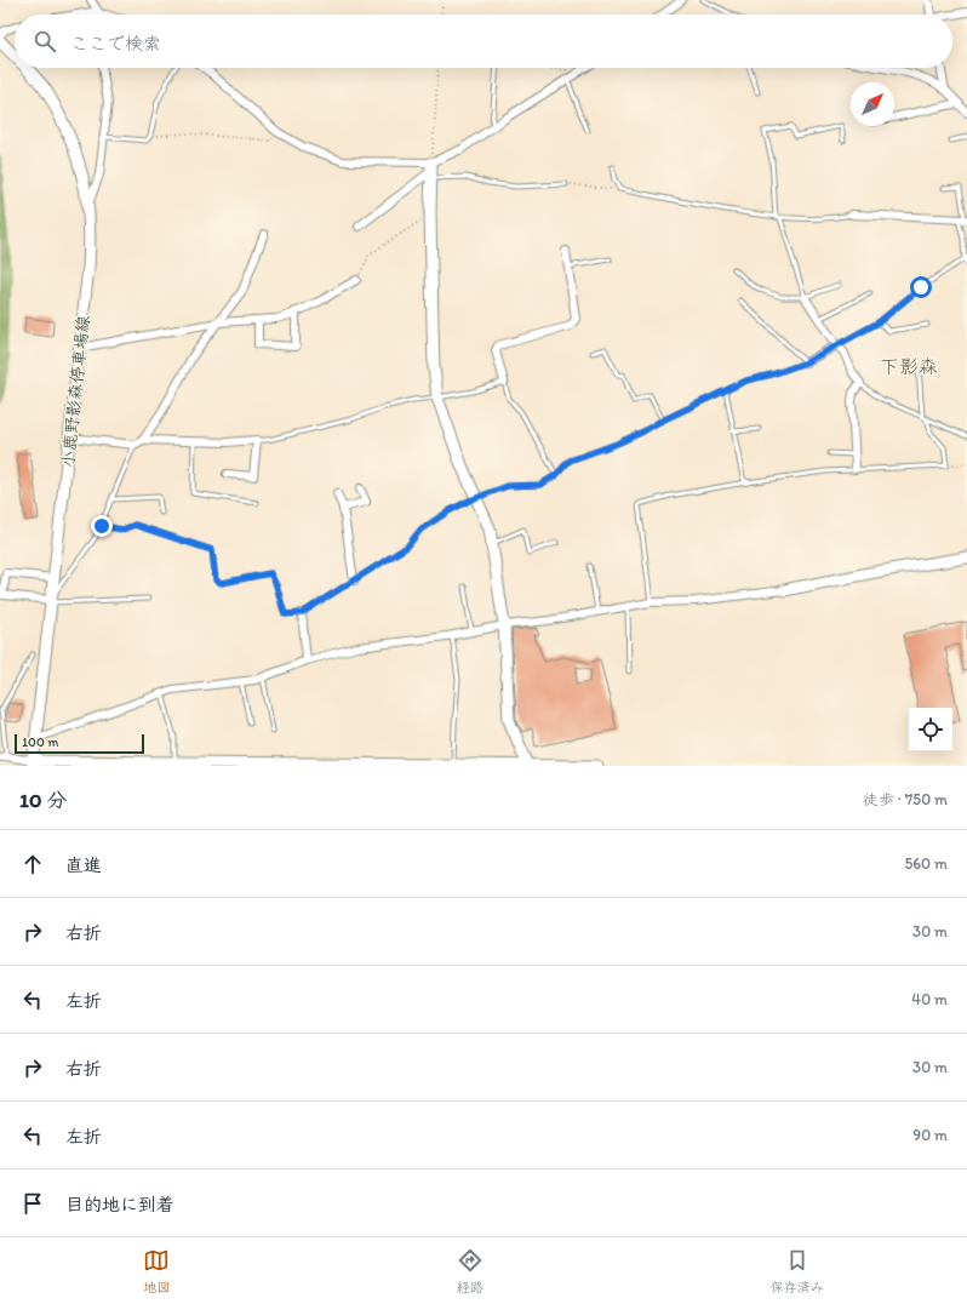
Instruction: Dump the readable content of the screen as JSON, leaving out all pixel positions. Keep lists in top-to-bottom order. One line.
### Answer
{"streets":{"street":["小鹿野影森停車場線"]},"districts":["下影森"],"scale_bar":"100 m","north":"top right","page":{"search":"ここで検索","scale":"100 m","heading":["10 分","徒歩 · 750 m"],"list":[["直進","560 m"],["右折","30 m"],["左折","40 m"],["右折","30 m"],["左折","90 m"],"目的地に到着"],"nav":["地図","経路","保存済み"]}}
